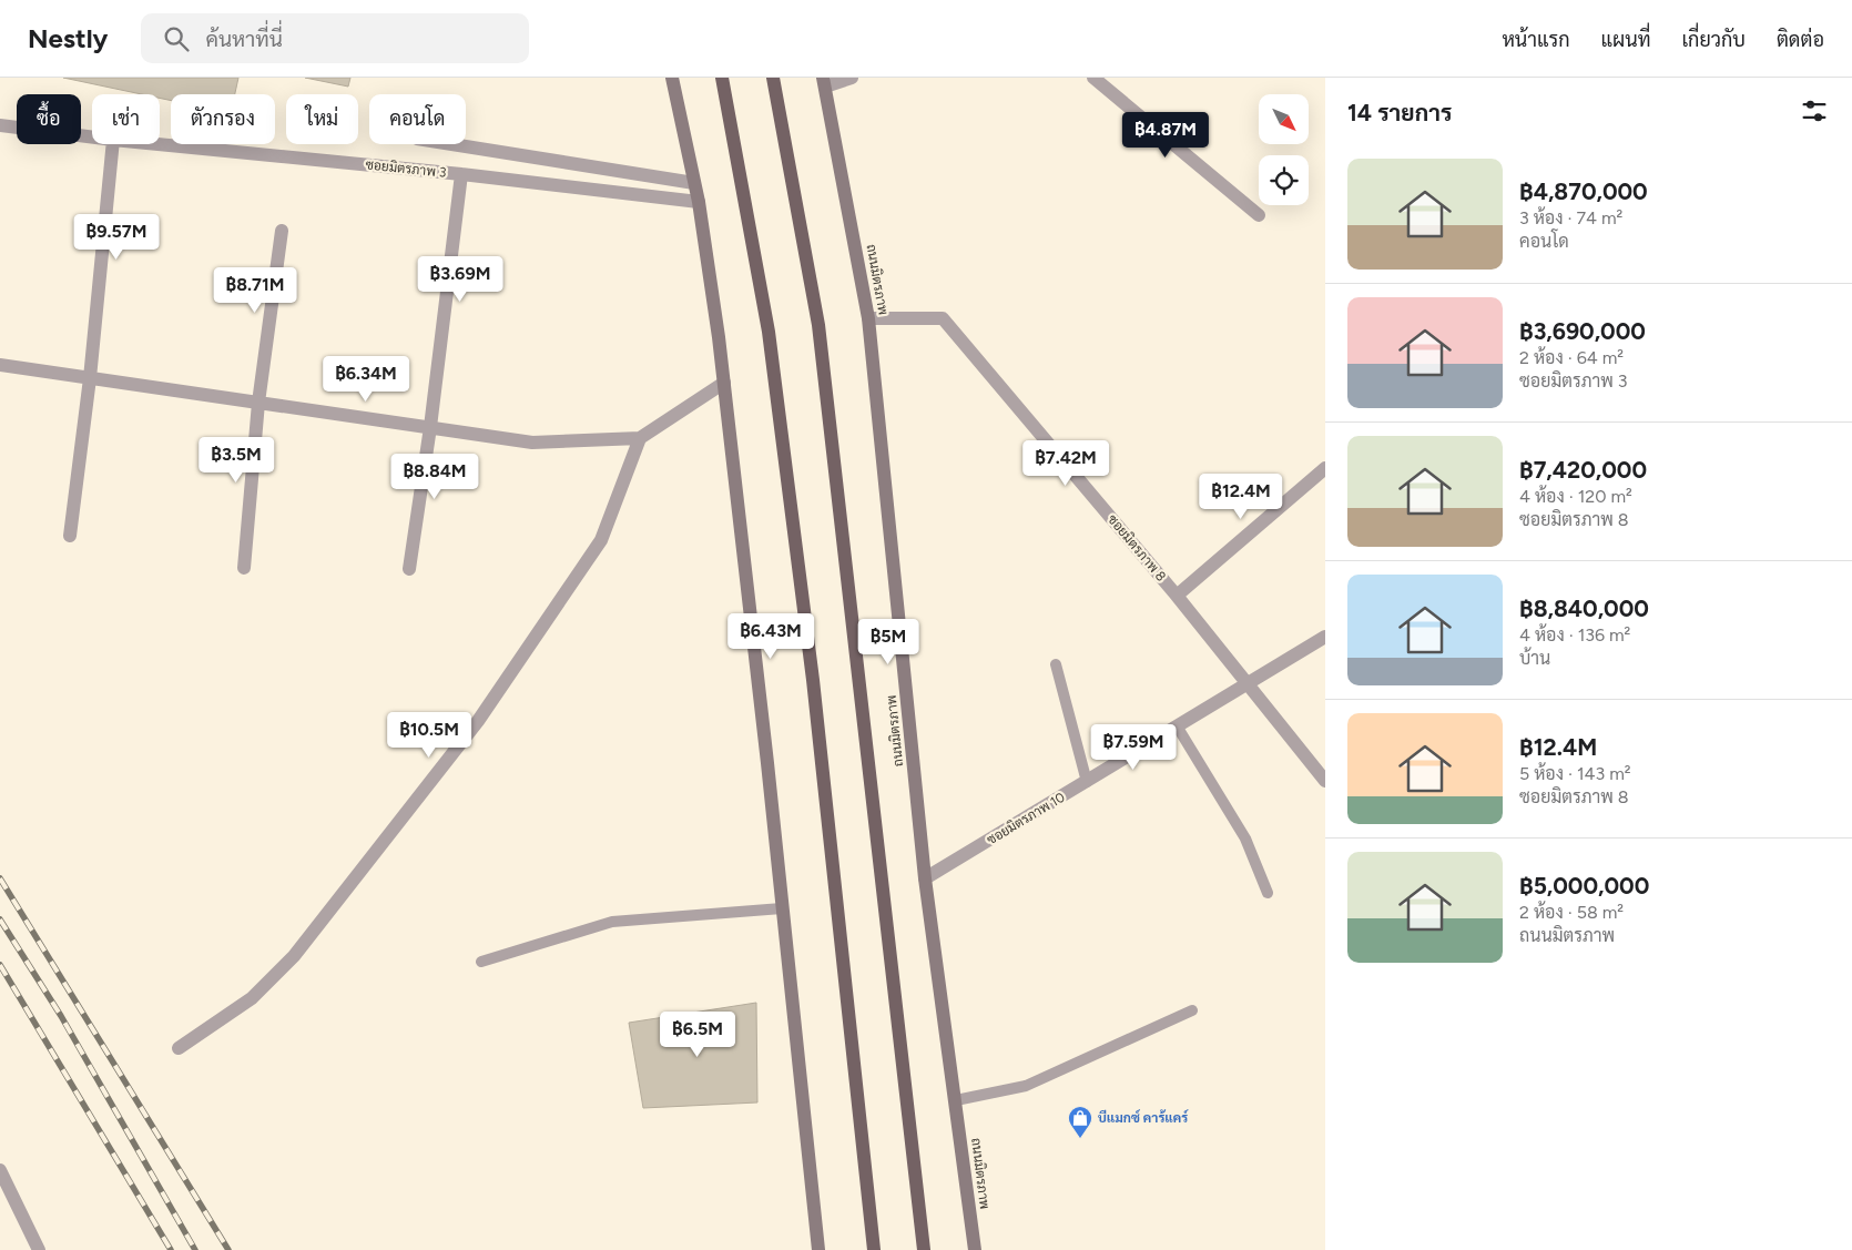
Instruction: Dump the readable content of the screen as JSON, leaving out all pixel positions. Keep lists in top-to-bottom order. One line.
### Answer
{"streets":{"main road":["ถนนมิตรภาพ"],"street":["ซอยมิตรภาพ 3","ซอยมิตรภาพ 8","ซอยมิตรภาพ 10"]},"crossings":[["ถนนมิตรภาพ","ซอยมิตรภาพ 8"],["ถนนมิตรภาพ","ซอยมิตรภาพ 10"],["ซอยมิตรภาพ 8","ซอยมิตรภาพ 10"]],"places":{"shop":["บีแมกซ์ คาร้แคร์"]},"north":"bottom right","page":{"header":"Nestly","search":"ค้นหาที่นี่","nav":["หน้าแรก","แผนที่","เกี่ยวกับ","ติดต่อ"],"heading":"14 รายการ","chip":["ซื้อ","เช่า","ตัวกรอง","ใหม่","คอนโด"],"price":["฿4.87M","฿9.57M","฿3.69M","฿8.71M","฿6.34M","฿3.5M","฿7.42M","฿8.84M","฿12.4M","฿6.43M","฿5M","฿10.5M","฿7.59M","฿6.5M"],"list":[{"name":"฿4,870,000","note":"3 ห้อง · 74 m² · คอนโด"},{"name":"฿3,690,000","note":"2 ห้อง · 64 m² · ซอยมิตรภาพ 3"},{"name":"฿7,420,000","note":"4 ห้อง · 120 m² · ซอยมิตรภาพ 8"},{"name":"฿8,840,000","note":"4 ห้อง · 136 m² · บ้าน"},{"name":"฿12.4M","note":"5 ห้อง · 143 m² · ซอยมิตรภาพ 8"},{"name":"฿5,000,000","note":"2 ห้อง · 58 m² · ถนนมิตรภาพ"}]}}
